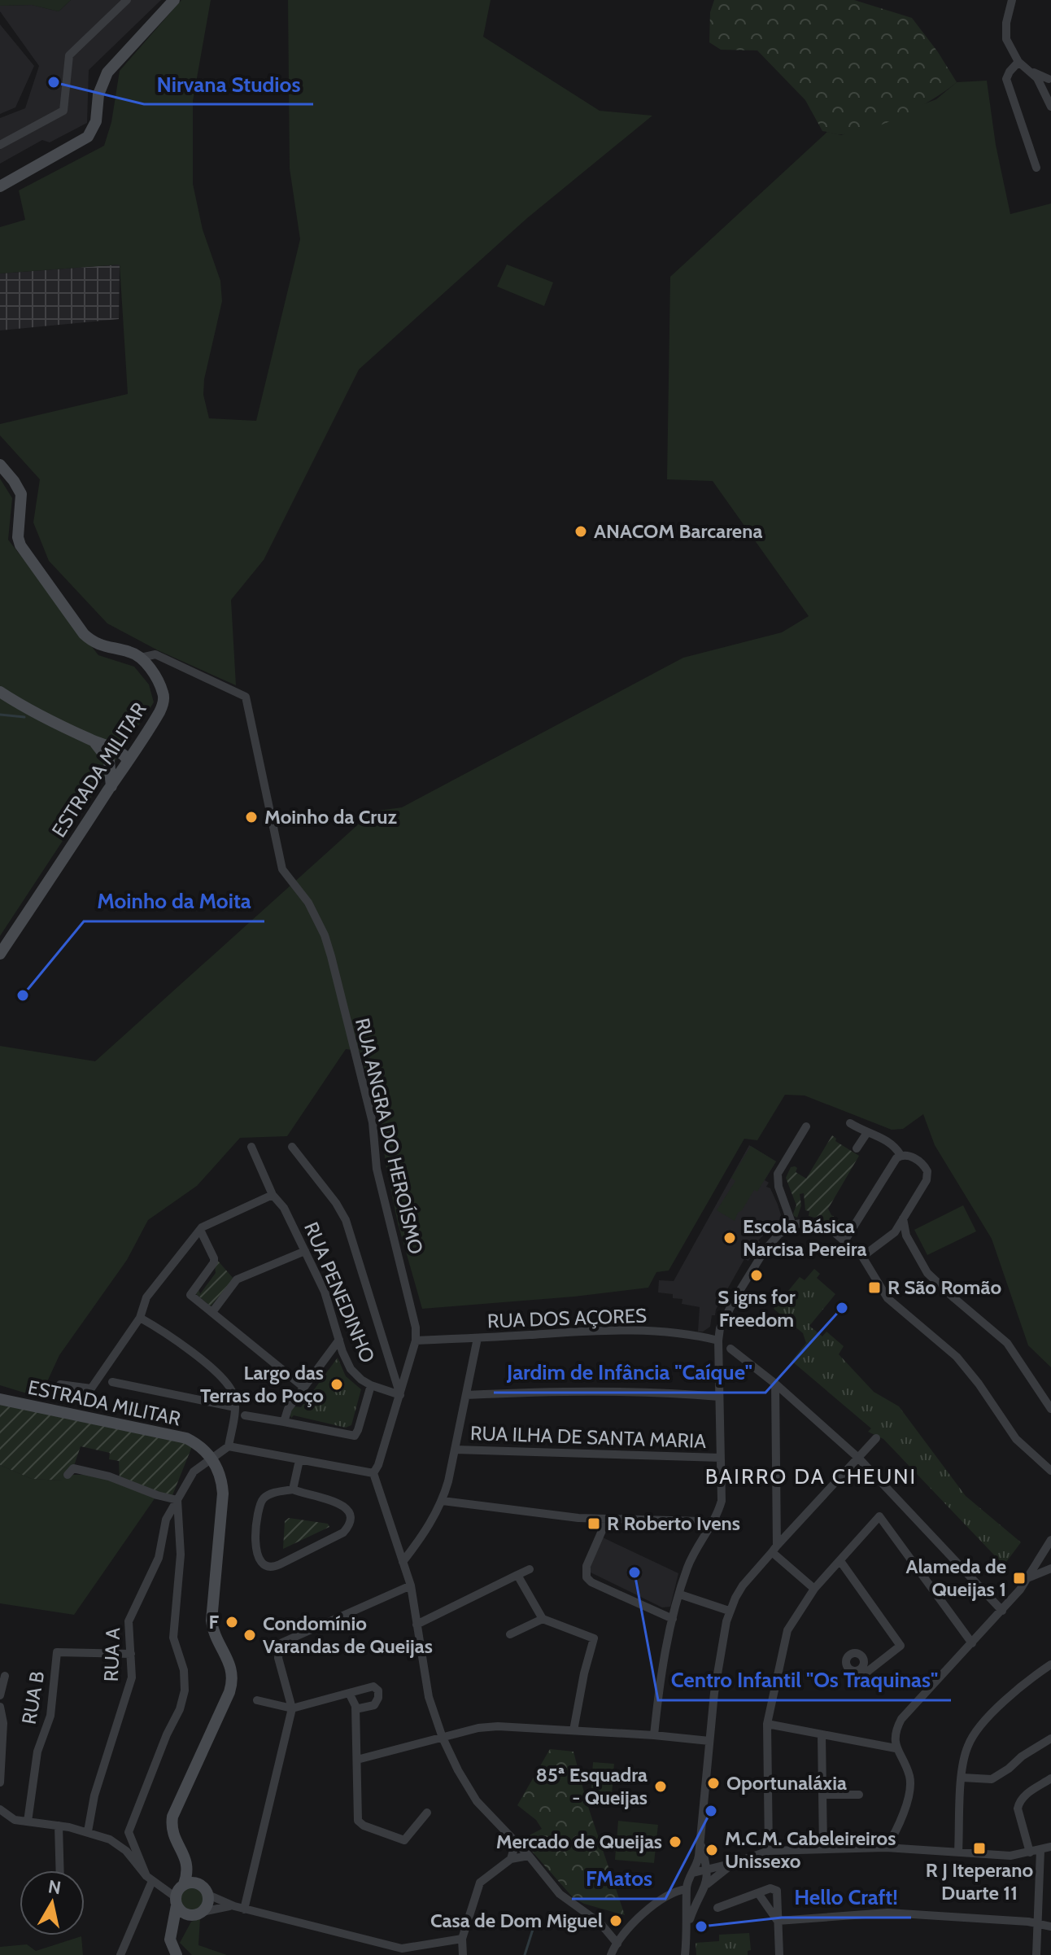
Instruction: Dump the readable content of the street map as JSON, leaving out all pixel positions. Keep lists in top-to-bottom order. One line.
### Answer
{"streets":{"street":["ESTRADA MILITAR","RUA ANGRA DO HEROÍSMO","RUA PENEDINHO","RUA DOS AÇORES","RUA ILHA DE SANTA MARIA","RUA A","RUA B"]},"crossings":[["ESTRADA MILITAR","RUA ANGRA DO HEROÍSMO"],["ESTRADA MILITAR","RUA A"],["RUA ANGRA DO HEROÍSMO","RUA PENEDINHO"],["RUA ANGRA DO HEROÍSMO","RUA DOS AÇORES"],["RUA A","RUA B"]],"districts":["BAIRRO DA CHEUNI"],"places":{"other":["Nirvana Studios","ANACOM Barcarena","Moinho da Cruz","Moinho da Moita","Escola Básica Narcisa Pereira","S igns for Freedom","Jardim de Infância \"Caíque\"","Largo das Terras do Poço","Centro Infantil \"Os Traquinas\"","F","Condomínio Varandas de Queijas","Oportunaláxia","85ª Esquadra - Queijas","FMatos","Mercado de Queijas","M.C.M. Cabeleireiros Unissexo","Casa de Dom Miguel","Hello Craft!"],"transit":["R São Romão","R Roberto Ivens","Alameda de Queijas 1","R J Iteperano Duarte 11"]},"north":"top"}
